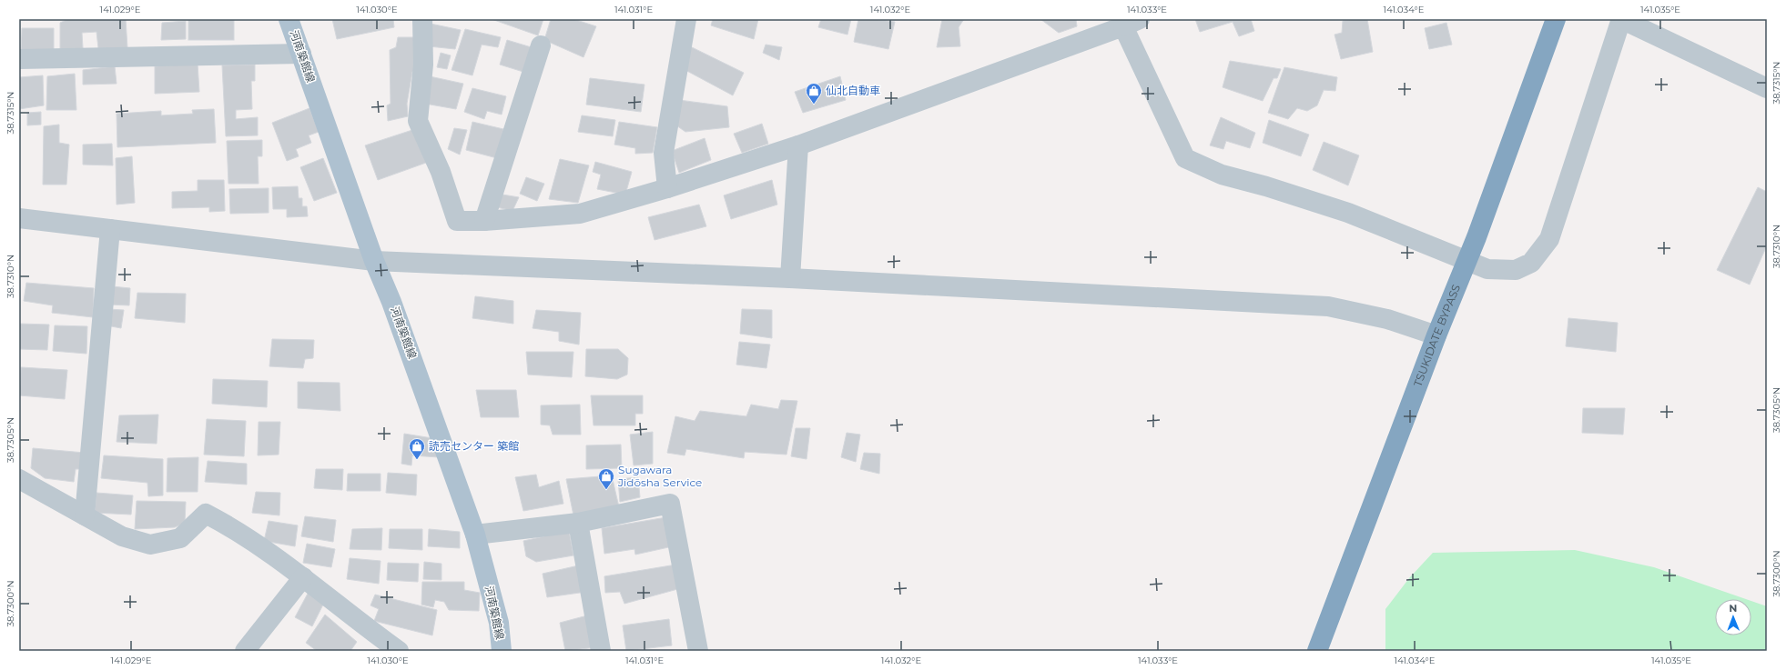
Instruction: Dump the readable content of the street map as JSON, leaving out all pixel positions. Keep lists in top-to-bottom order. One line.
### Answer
{"streets":{"highway":["TSUKIDATE BYPASS"],"main road":["河南築館線"]},"places":{"shop":["仙北自動車","読売センター 築館","Sugawara Jidōsha Service"]},"north":"top","coordinates":["141.029°E","141.030°E","141.031°E","141.032°E","141.033°E","141.034°E","141.035°E","38.7315°N","38.7310°N","38.7305°N","38.7300°N"]}
